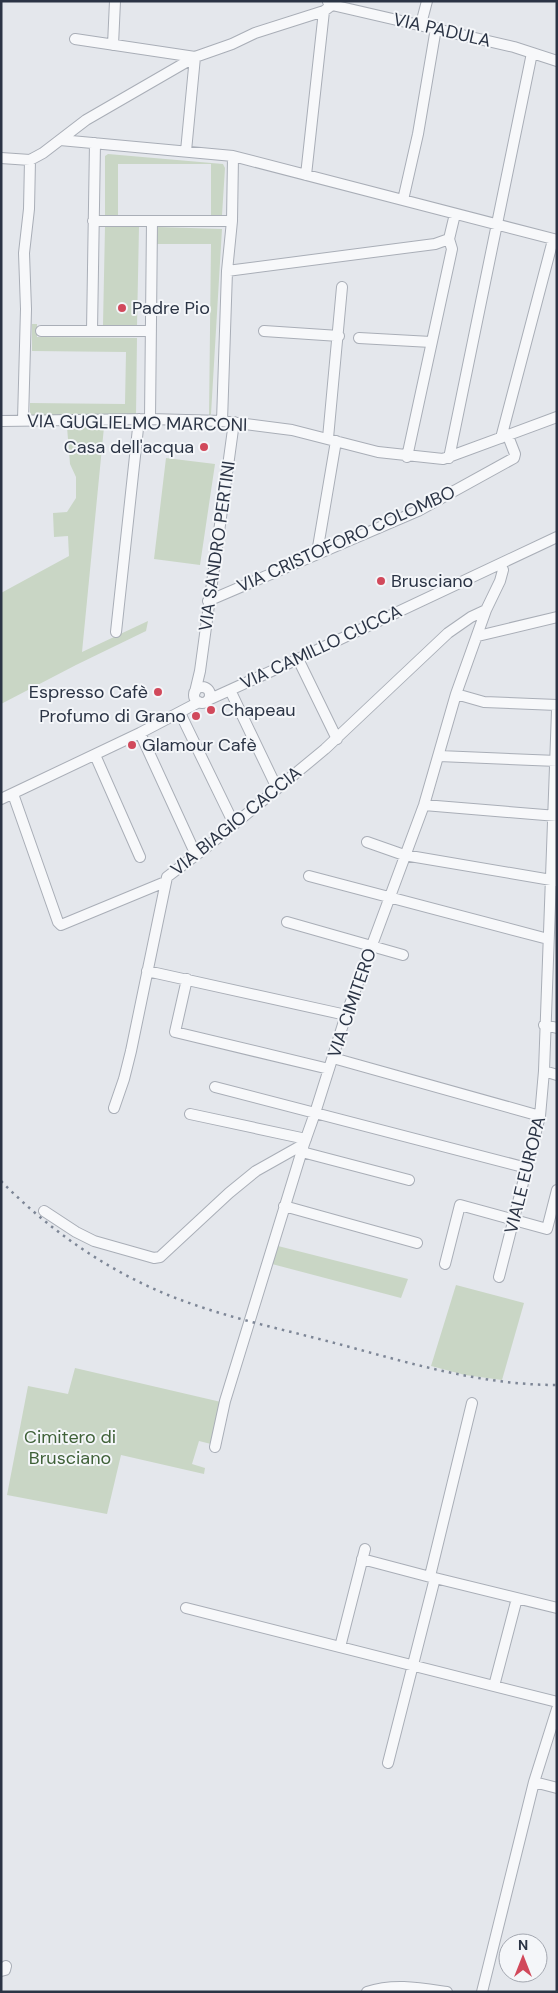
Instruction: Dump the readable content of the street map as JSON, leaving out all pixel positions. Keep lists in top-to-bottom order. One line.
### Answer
{"streets":{"street":["VIA PADULA","VIA GUGLIELMO MARCONI","VIA CRISTOFORO COLOMBO","VIA SANDRO PERTINI","VIA CAMILLO CUCCA","VIA BIAGIO CACCIA","VIA CIMITERO","VIALE EUROPA"]},"crossings":[["VIA GUGLIELMO MARCONI","VIA SANDRO PERTINI"],["VIA CRISTOFORO COLOMBO","VIA SANDRO PERTINI"],["VIA SANDRO PERTINI","VIA CAMILLO CUCCA"],["VIA CAMILLO CUCCA","VIA CIMITERO"],["VIA BIAGIO CACCIA","VIA CIMITERO"]],"parks":["Cimitero di Brusciano"],"places":["Padre Pio","Casa dell'acqua","Brusciano","Espresso Cafè","Chapeau","Profumo di Grano","Glamour Cafè"],"north":"top"}
